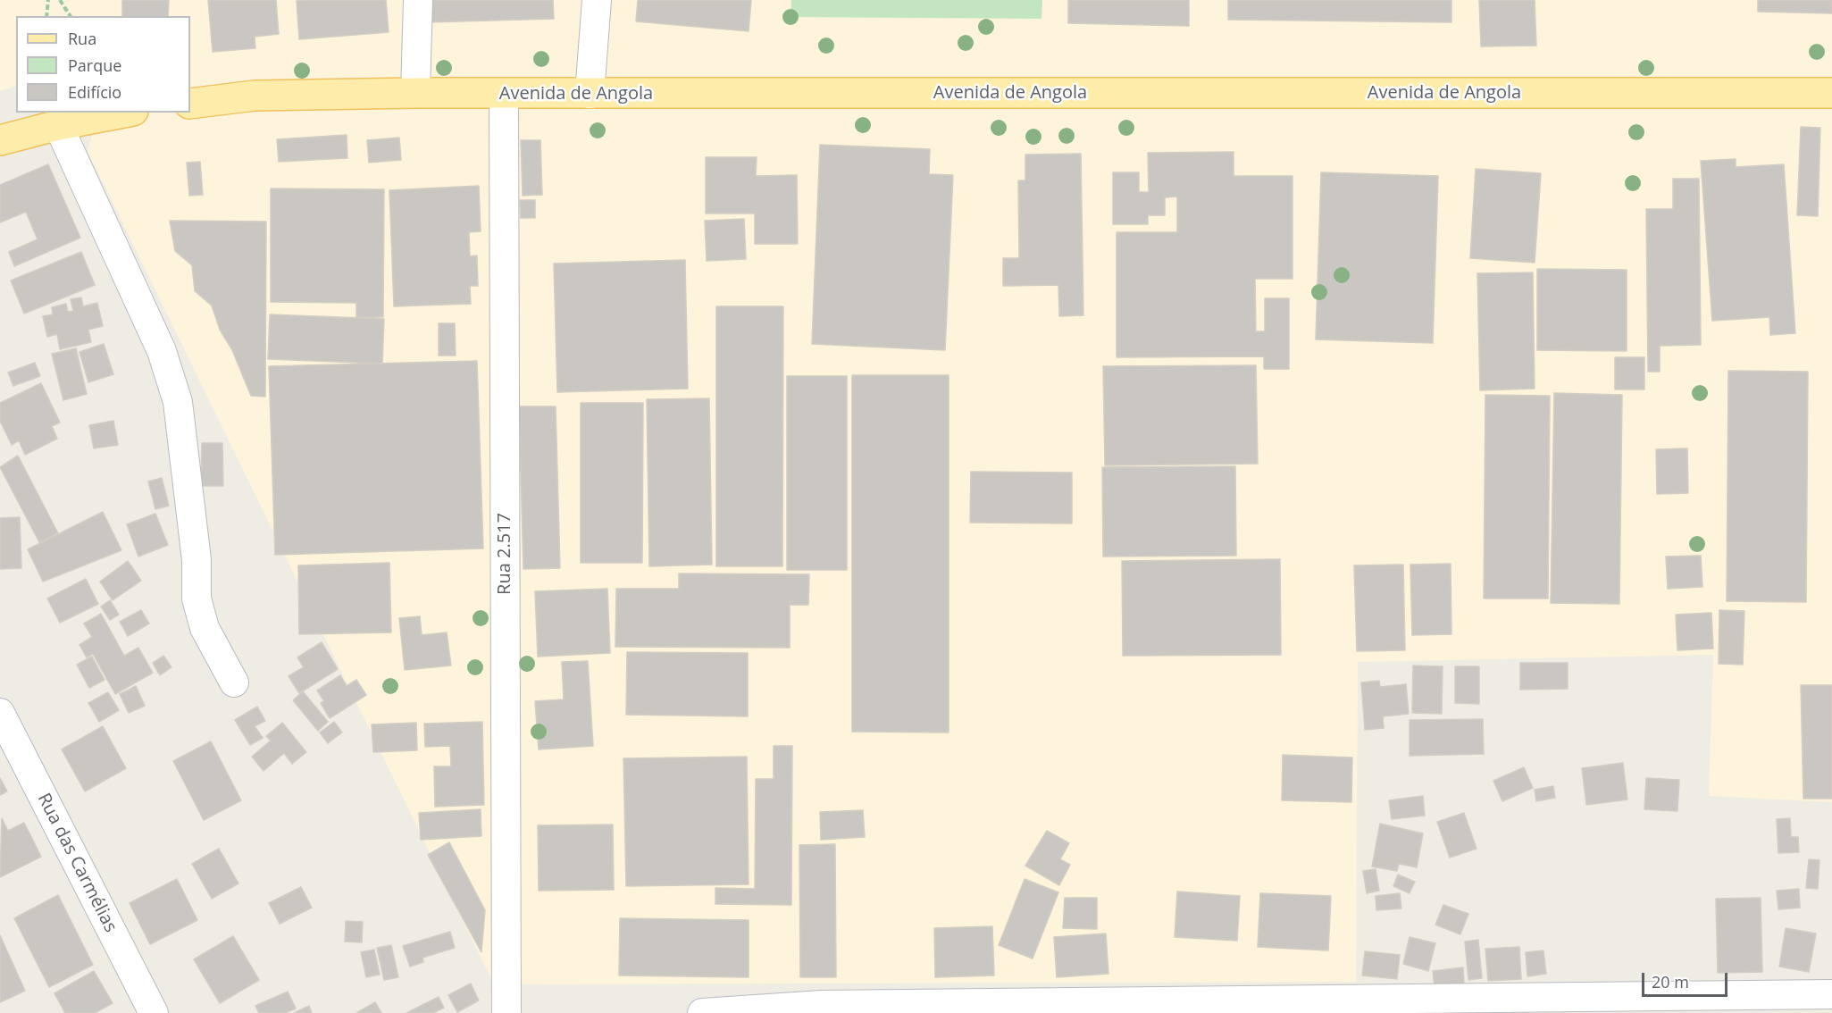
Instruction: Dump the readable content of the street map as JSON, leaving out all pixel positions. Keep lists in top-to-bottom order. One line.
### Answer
{"streets":{"main road":["Avenida de Angola"],"street":["Rua 2.517","Rua das Carmélias"]},"crossings":[["Avenida de Angola","Rua 2.517"]],"legend":["Rua","Parque","Edifício"],"scale_bar":"20 m"}
